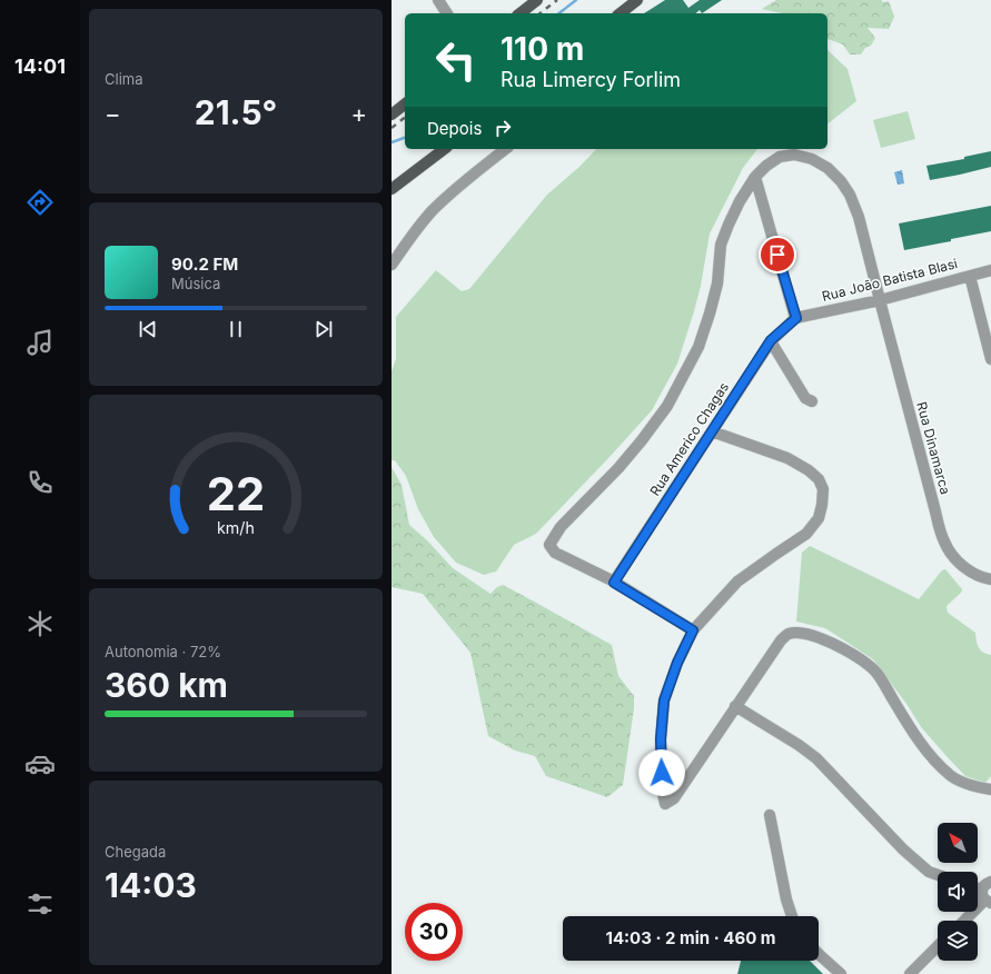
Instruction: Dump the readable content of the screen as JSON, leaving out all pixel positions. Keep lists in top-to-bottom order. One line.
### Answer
{"streets":{"street":["Rua João Batista Blasi","Rua Americo Chagas","Rua Dinamarca"]},"crossings":[["Rua João Batista Blasi","Rua Americo Chagas"],["Rua João Batista Blasi","Rua Dinamarca"],["Rua Americo Chagas","Rua Dinamarca"]],"north":"top left","page":{"tabs":"14:01","tile":["Clima",["Autonomia · 72%","360 km"],["Chegada","14:03"]],"turn":["110 m","Rua Limercy Forlim"],"heat":["−","21.5°","+"],"then":"Depois","song":["90.2 FM","Música"],"limit":"30","trip":"14:03 · 2 min · 460 m","gauge":["22","km/h"]}}
